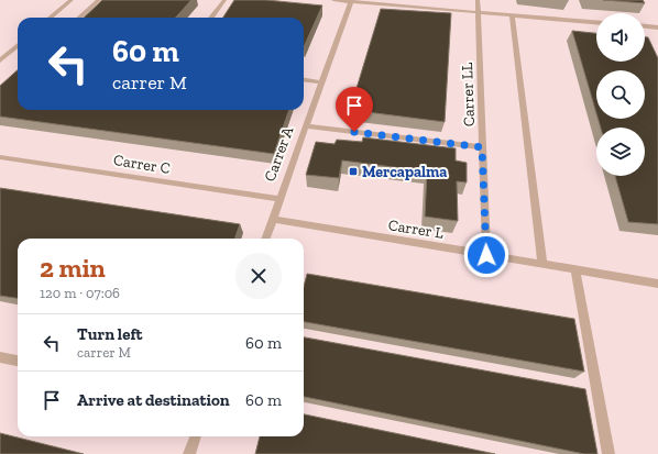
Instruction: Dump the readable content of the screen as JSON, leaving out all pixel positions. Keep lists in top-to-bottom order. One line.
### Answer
{"streets":{"lane":["Carrer LL","Carrer A","Carrer C","Carrer L"]},"crossings":[["Carrer LL","Carrer L"],["Carrer A","Carrer C"],["Carrer A","Carrer L"]],"places":{"transit":["Mercapalma"]},"page":{"turn":["60 m","carrer M"],"heading":["2 min","120 m · 07:06"],"list":[{"name":"Turn left","note":"carrer M","value":"60 m"},{"name":"Arrive at destination","value":"60 m"}]}}
